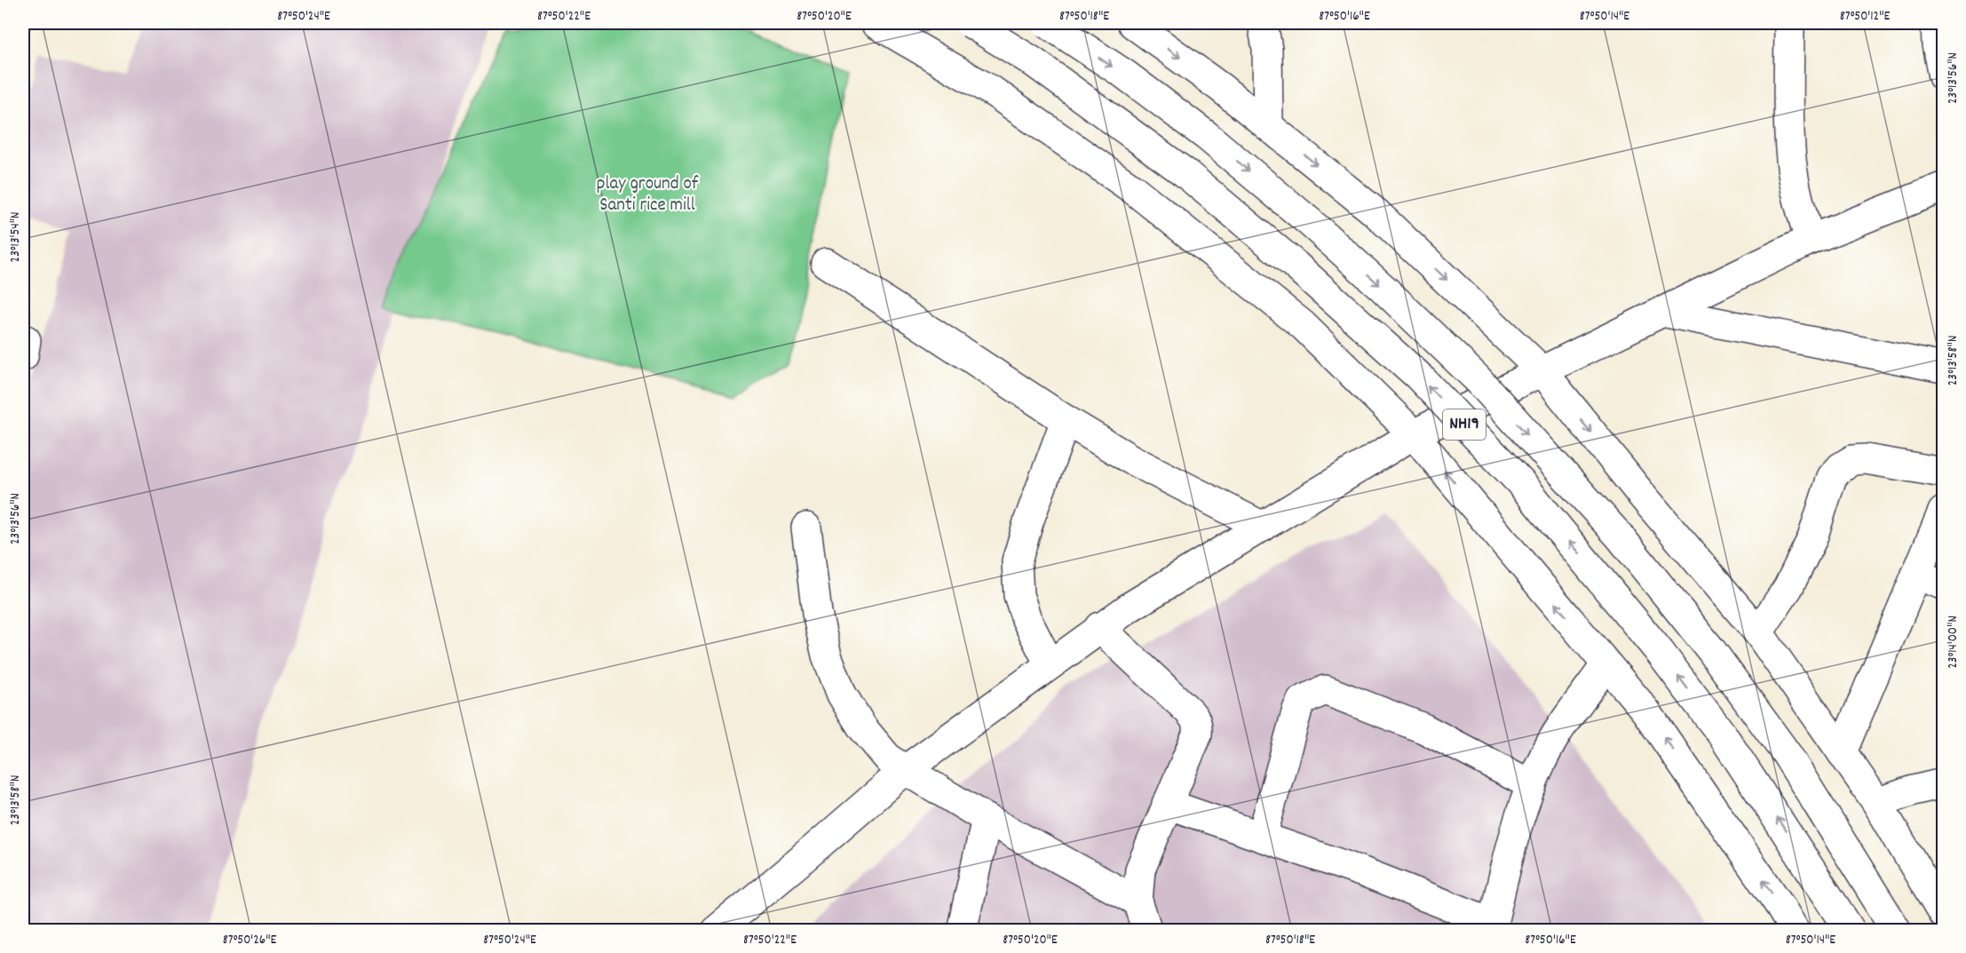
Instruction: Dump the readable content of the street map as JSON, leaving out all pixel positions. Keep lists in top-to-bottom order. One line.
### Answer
{"streets":{"main road":["NH19"]},"parks":["play ground of Santi rice mill"],"coordinates":["87°50'24\"E","87°50'22\"E","87°50'20\"E","87°50'18\"E","87°50'16\"E","87°50'14\"E","87°50'12\"E","23°13'56\"N","23°13'54\"N","23°13'58\"N","23°14'00\"N","87°50'26\"E"]}
